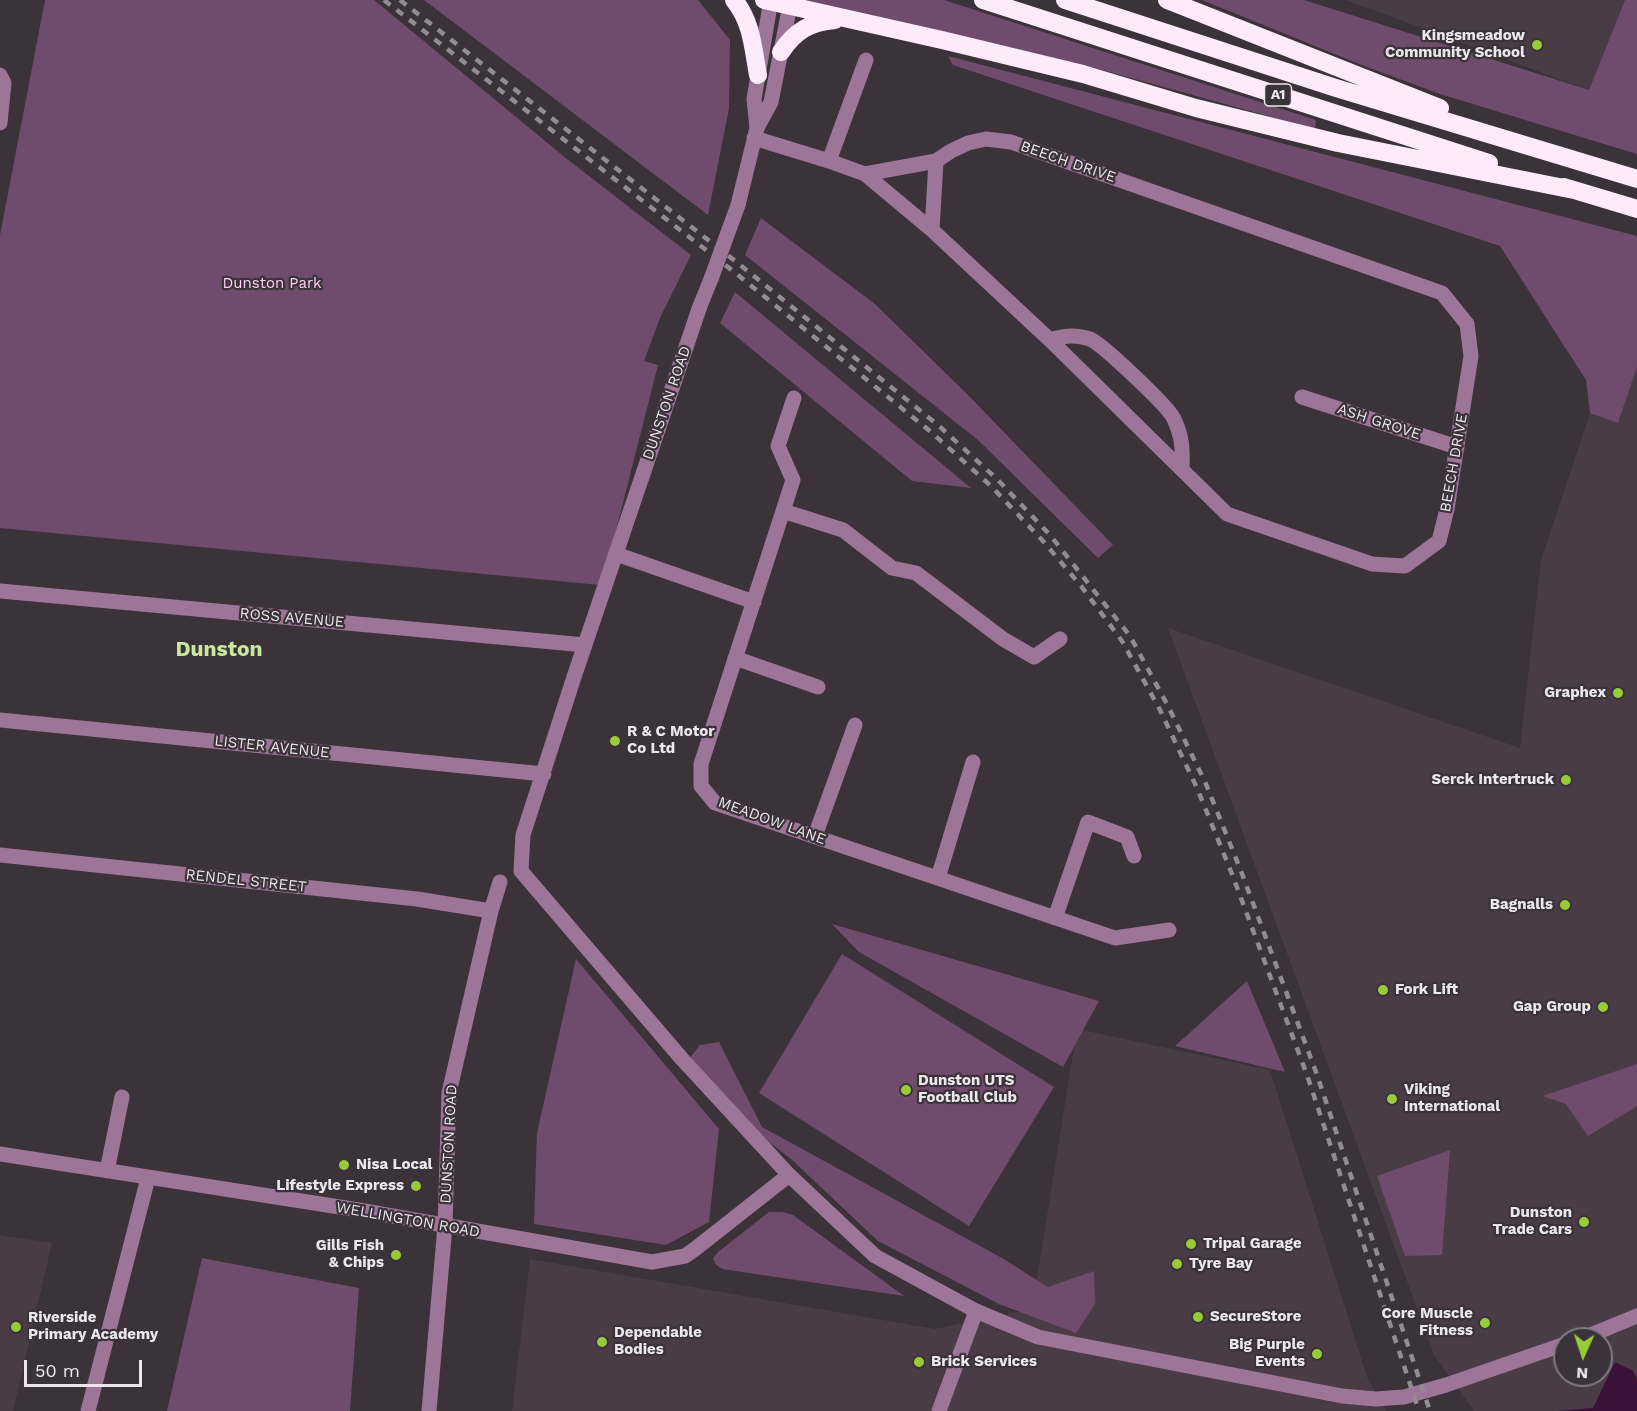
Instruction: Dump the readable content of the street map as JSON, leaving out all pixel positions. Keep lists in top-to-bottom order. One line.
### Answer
{"streets":{"highway":["A1"],"street":["BEECH DRIVE","DUNSTON ROAD","ASH GROVE","ROSS AVENUE","LISTER AVENUE","MEADOW LANE","RENDEL STREET","WELLINGTON ROAD"]},"crossings":[["BEECH DRIVE","DUNSTON ROAD"],["BEECH DRIVE","ASH GROVE"],["DUNSTON ROAD","ROSS AVENUE"],["DUNSTON ROAD","LISTER AVENUE"],["DUNSTON ROAD","RENDEL STREET"],["DUNSTON ROAD","WELLINGTON ROAD"]],"districts":["Dunston"],"parks":["Dunston Park"],"places":["Kingsmeadow Community School","Graphex","R & C Motor Co Ltd","Serck Intertruck","Bagnalls","Fork Lift","Gap Group","Dunston UTS Football Club","Viking International","Nisa Local","Lifestyle Express","Dunston Trade Cars","Tripal Garage","Gills Fish & Chips","Tyre Bay","SecureStore","Core Muscle Fitness","Riverside Primary Academy","Dependable Bodies","Big Purple Events","Brick Services"],"scale_bar":"50 m","north":"bottom"}
